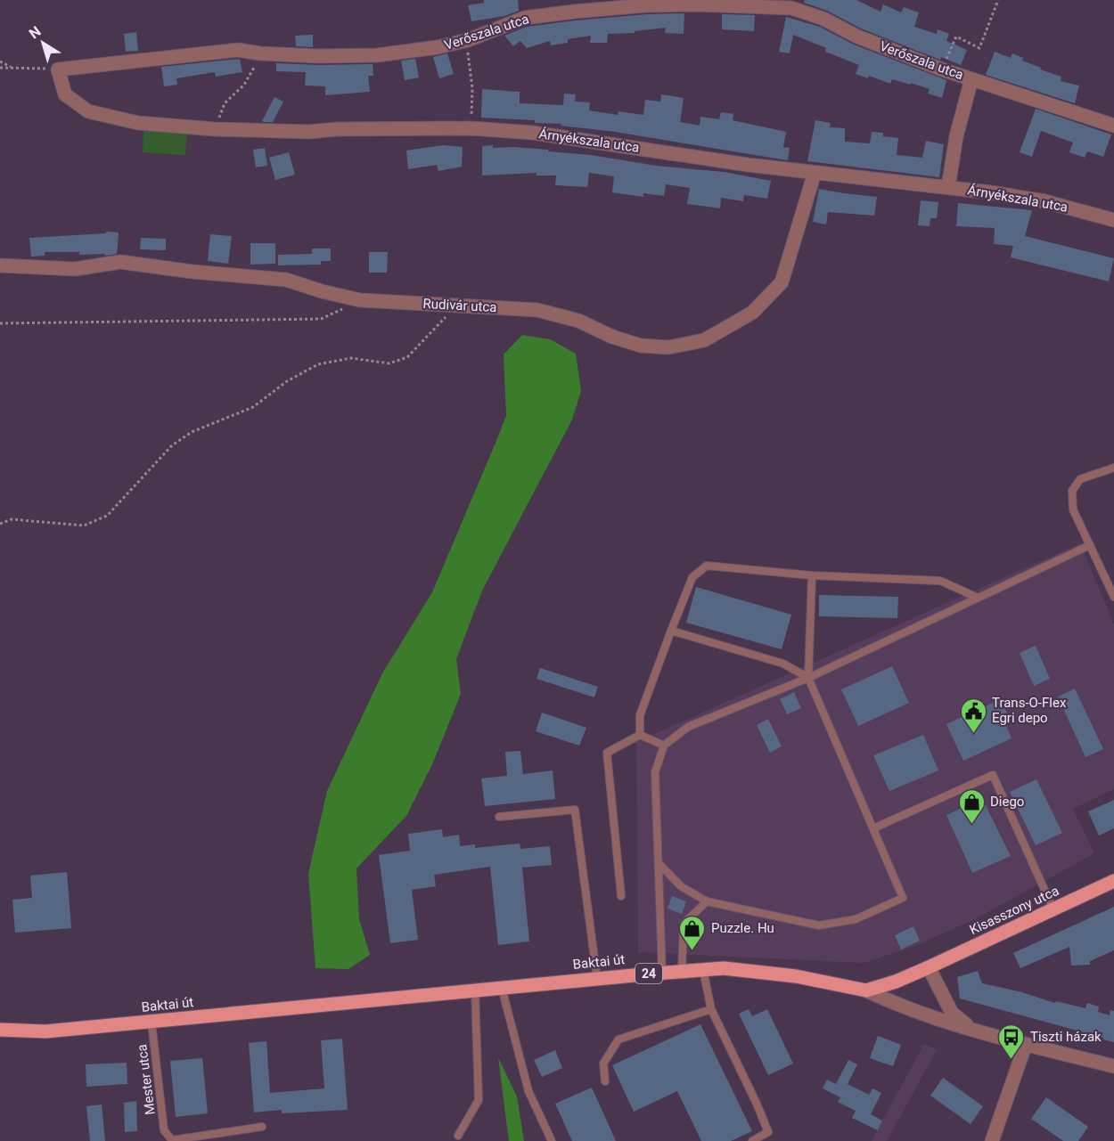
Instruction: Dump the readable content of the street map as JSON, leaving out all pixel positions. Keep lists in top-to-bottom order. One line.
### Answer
{"streets":{"main road":["Kisasszony utca","Baktai út","24"],"street":["Verőszala utca","Árnyékszala utca","Rudivár utca"],"lane":["Mester utca"]},"crossings":[["Verőszala utca","Árnyékszala utca"],["Árnyékszala utca","Rudivár utca"],["Kisasszony utca","Baktai út"],["Baktai út","Mester utca"]],"places":{"public building":["Trans-O-Flex Egri depo"],"shop":["Diego","Puzzle. Hu"],"bus stop":["Tiszti házak"]},"north":"top left"}
